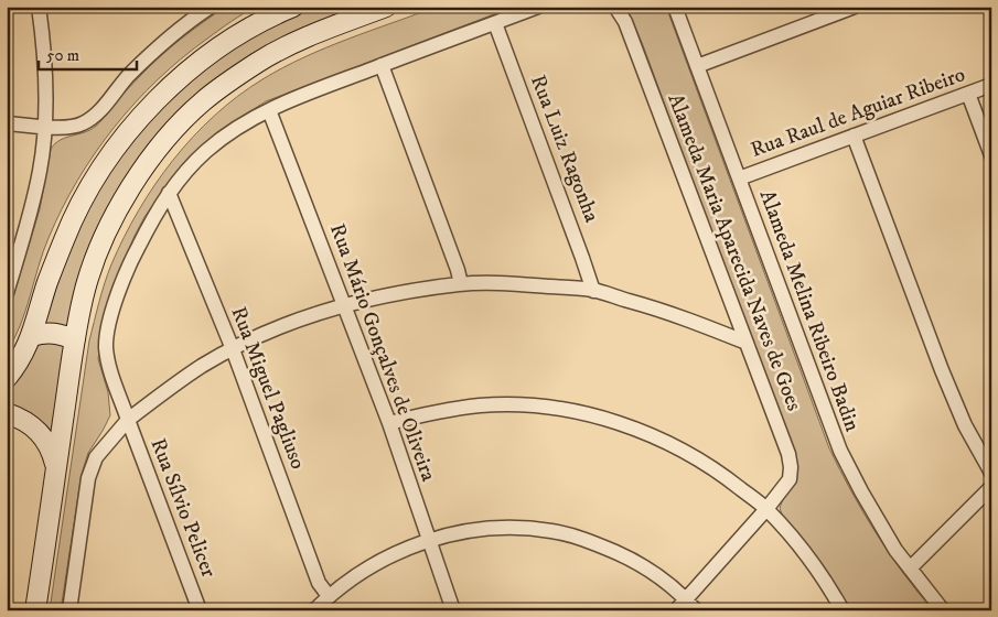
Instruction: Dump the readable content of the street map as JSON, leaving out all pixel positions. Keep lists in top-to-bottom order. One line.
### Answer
{"streets":{"street":["Rua Raul de Aguiar Ribeiro","Rua Luiz Ragonha","Alameda Maria Aparecida Naves de Goes","Alameda Melina Ribeiro Badin","Rua Mário Gonçalves de Oliveira","Rua Miguel Pagliuso","Rua Sílvio Pelicer"]},"crossings":[["Rua Raul de Aguiar Ribeiro","Alameda Melina Ribeiro Badin"],["Rua Luiz Ragonha","Rua Sílvio Pelicer"],["Rua Mário Gonçalves de Oliveira","Rua Sílvio Pelicer"],["Rua Miguel Pagliuso","Rua Sílvio Pelicer"]],"scale_bar":"50 m"}
